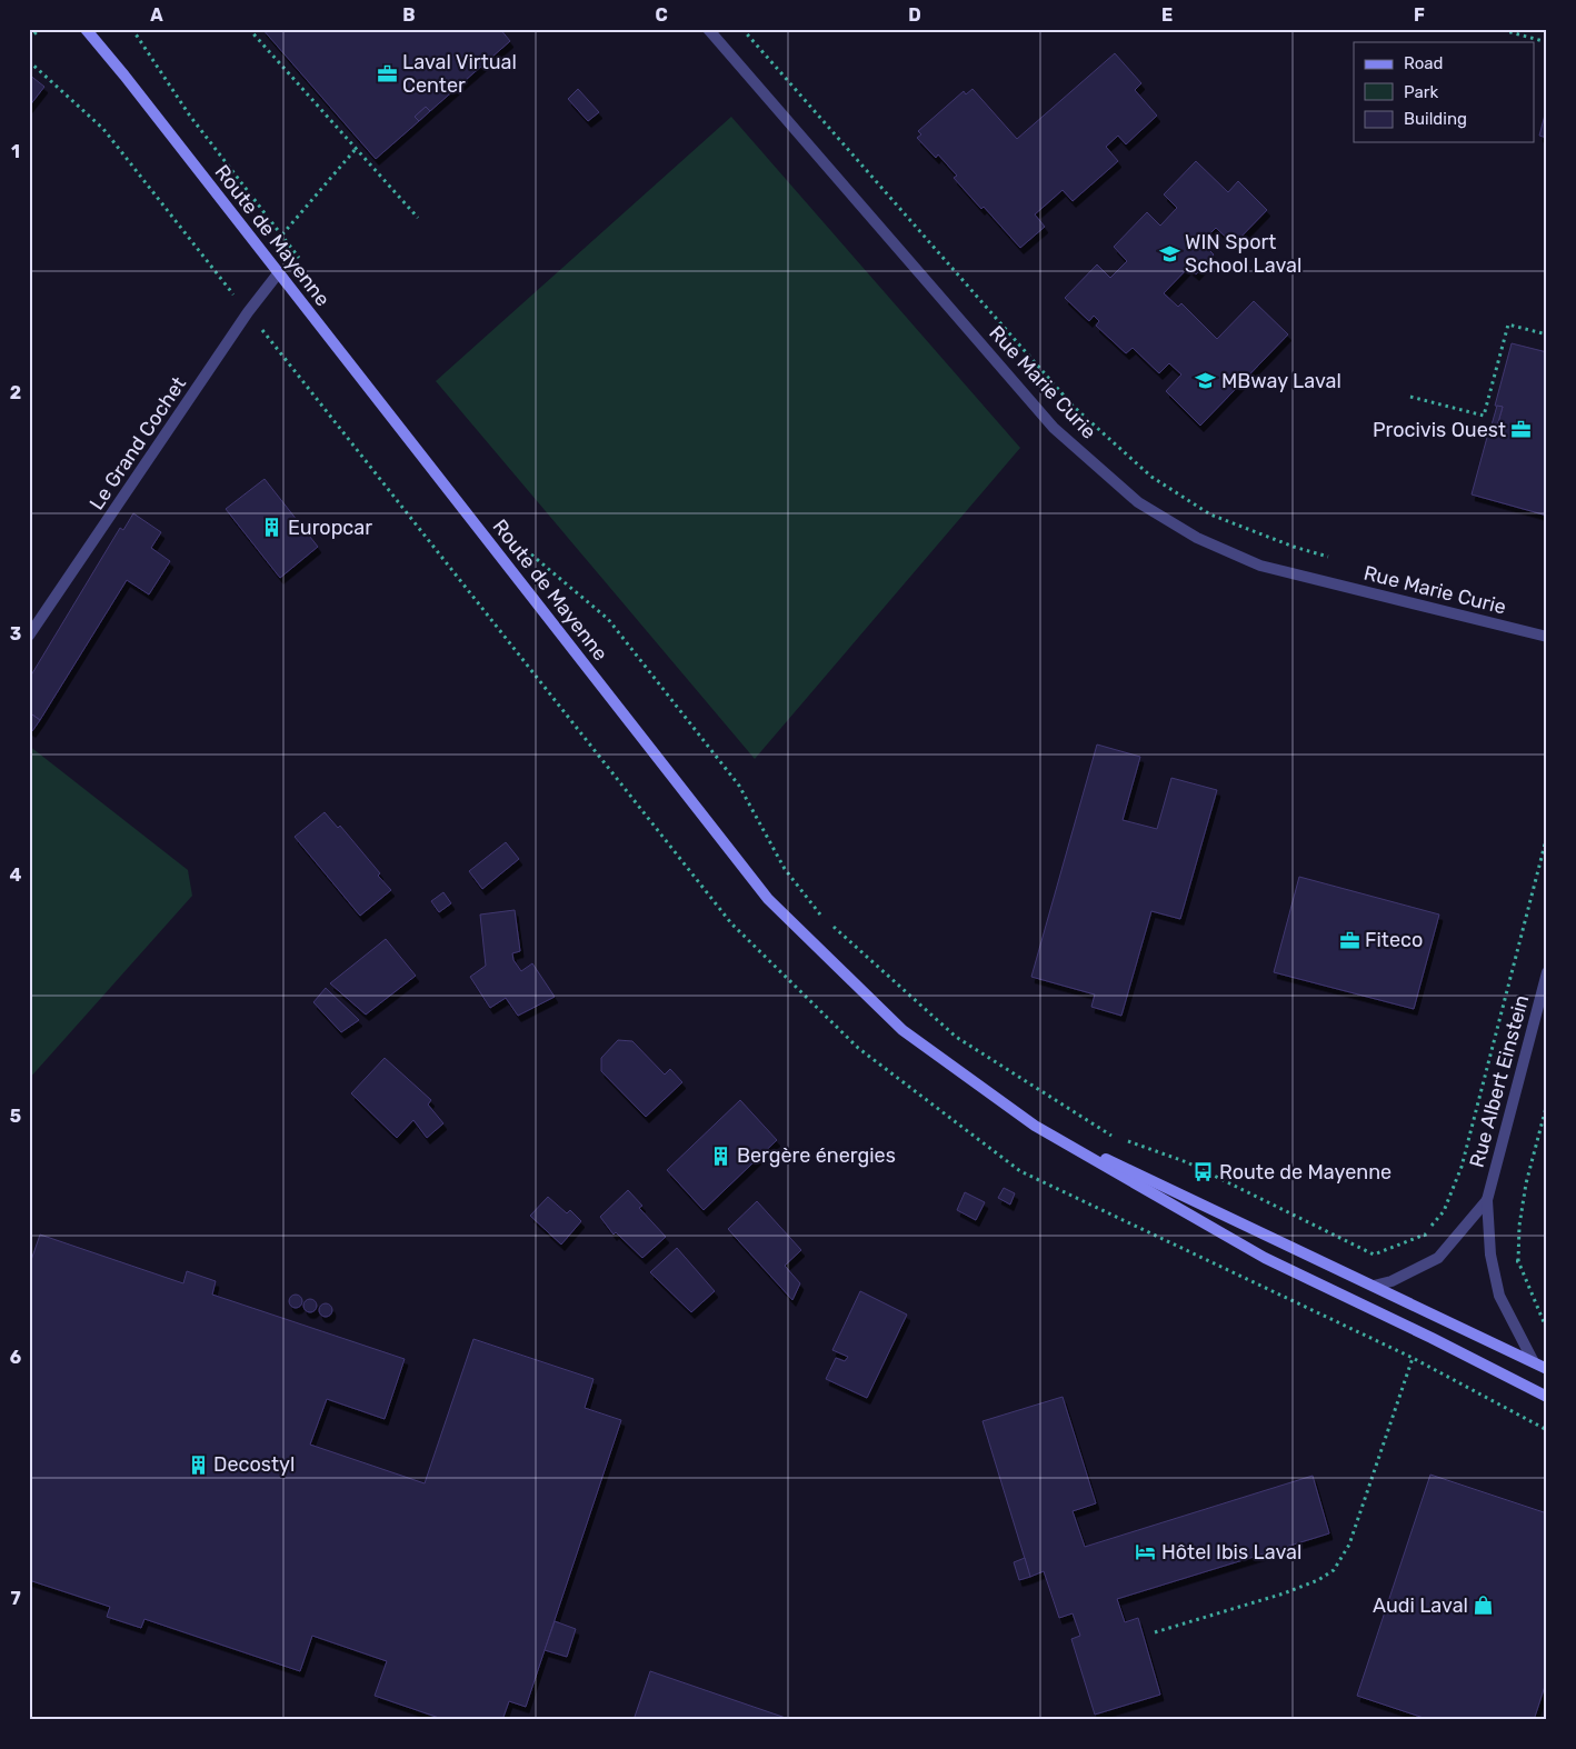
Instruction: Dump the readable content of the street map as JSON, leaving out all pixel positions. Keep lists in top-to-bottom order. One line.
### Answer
{"streets":{"main road":["Route de Mayenne"],"street":["Rue Marie Curie","Le Grand Cochet","Rue Albert Einstein"]},"crossings":[["Route de Mayenne","Le Grand Cochet"],["Route de Mayenne","Rue Albert Einstein"]],"places":{"office":["Laval Virtual Center","Procivis Ouest","Fiteco"],"school or university":["WIN Sport School Laval","MBway Laval"],"building":["Europcar","Bergère énergies","Decostyl"],"bus stop":["Route de Mayenne"],"hotel":["Hôtel Ibis Laval"],"shop":["Audi Laval"]},"legend":["Road","Park","Building"],"grid":{"columns":["A","B","C","D","E","F"],"rows":["1","2","3","4","5","6","7"]}}
